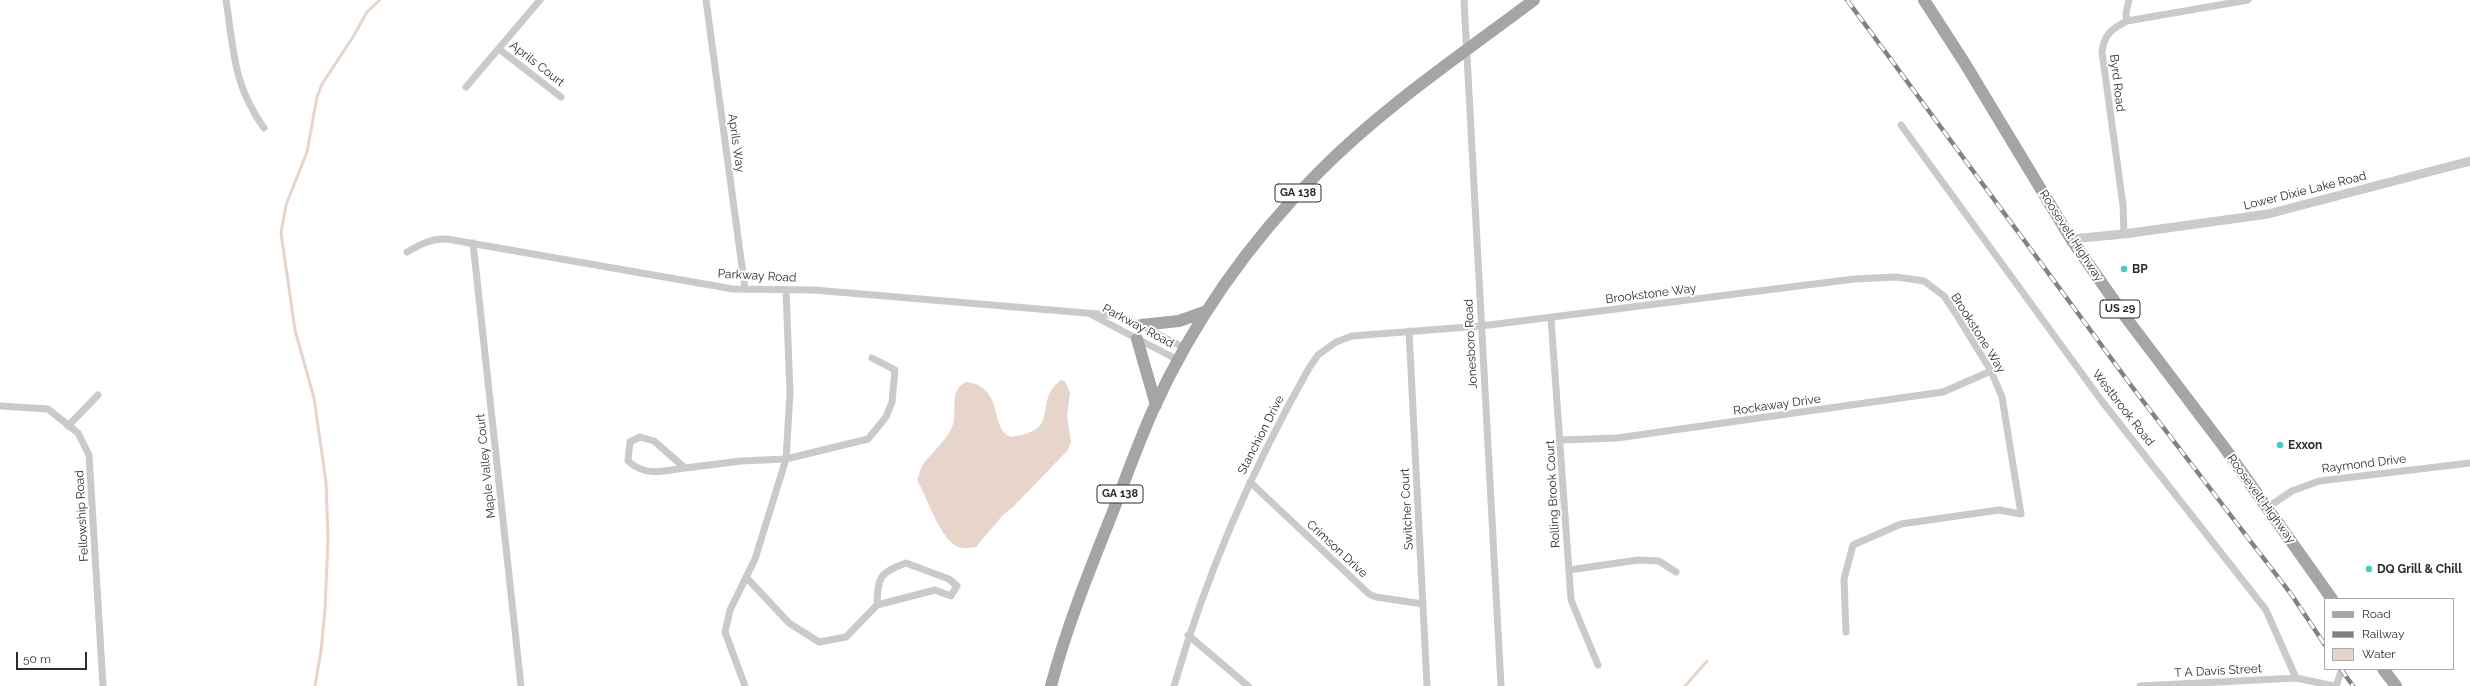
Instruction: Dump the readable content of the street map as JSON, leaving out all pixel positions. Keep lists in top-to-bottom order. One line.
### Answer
{"streets":{"main road":["GA 138","Roosevelt Highway","US 29"],"street":["Aprils Court","Byrd Road","Aprils Way","Lower Dixie Lake Road","Parkway Road","Brookstone Way","Jonesboro Road","Rockaway Drive","Westbrook Road","Stanchion Drive","Raymond Drive","Maple Valley Court","Rolling Brook Court","Switcher Court","Fellowship Road","Crimson Drive","T A Davis Street"]},"crossings":[["Byrd Road","Lower Dixie Lake Road"],["Aprils Way","Parkway Road"],["Lower Dixie Lake Road","Roosevelt Highway"],["GA 138","Parkway Road"],["GA 138","Jonesboro Road"],["Roosevelt Highway","Raymond Drive"],["Parkway Road","Maple Valley Court"],["Brookstone Way","Jonesboro Road"],["Brookstone Way","Rockaway Drive"],["Brookstone Way","Stanchion Drive"],["Brookstone Way","Rolling Brook Court"],["Jonesboro Road","Stanchion Drive"],["Rockaway Drive","Rolling Brook Court"],["Westbrook Road","T A Davis Street"],["Stanchion Drive","Switcher Court"],["Stanchion Drive","Crimson Drive"],["Switcher Court","Crimson Drive"]],"places":["BP","Exxon","DQ Grill & Chill"],"legend":["Road","Railway","Water"],"scale_bar":"50 m"}
